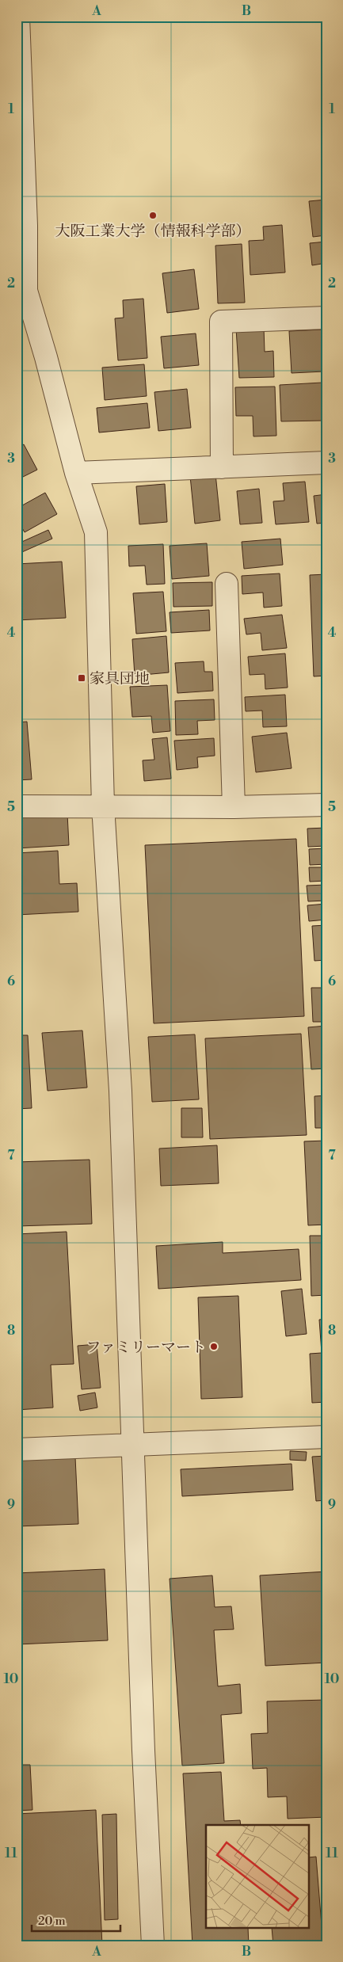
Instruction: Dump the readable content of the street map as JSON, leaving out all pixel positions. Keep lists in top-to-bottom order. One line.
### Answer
{"places":{"other":["大阪工業大学（情報科学部）","ファミリーマート"],"transit":["家具団地"]},"scale_bar":"20 m","grid":{"columns":["A","B"],"rows":["1","2","3","4","5","6","7","8","9","10","11"]}}
